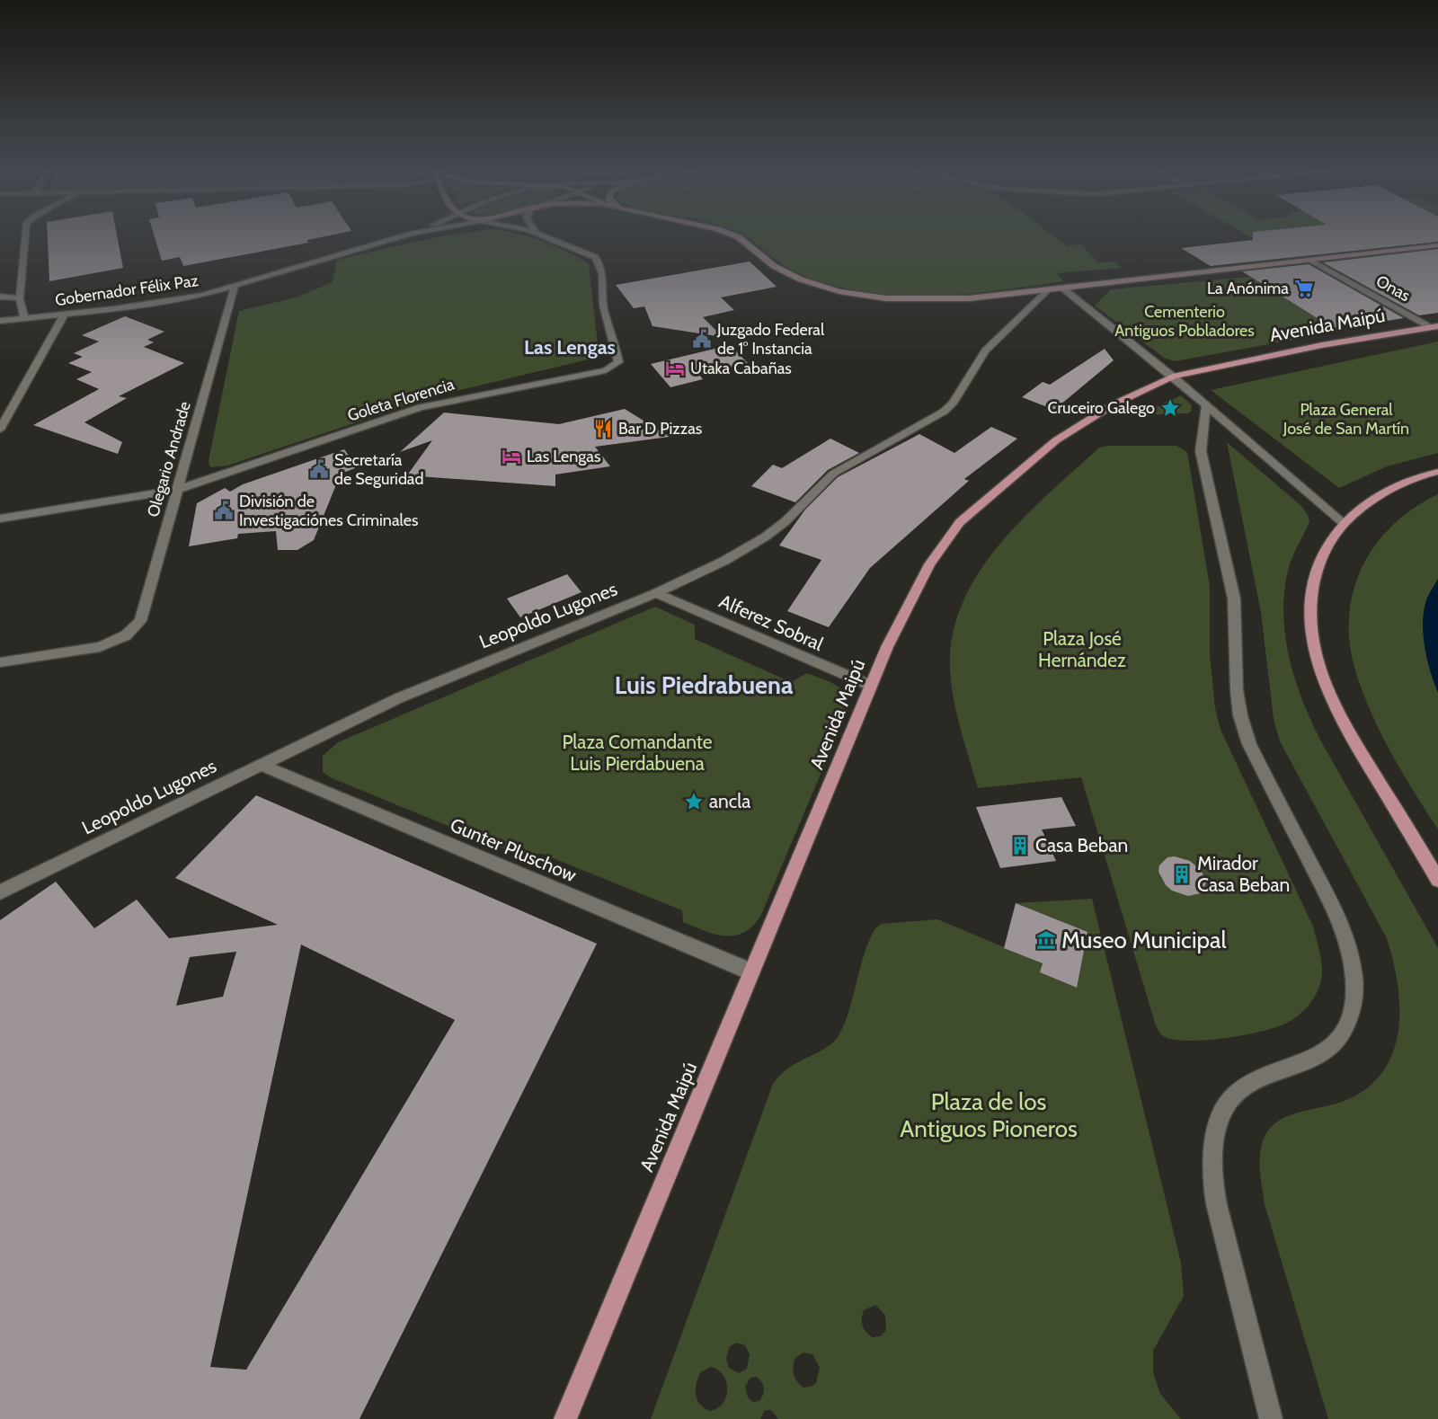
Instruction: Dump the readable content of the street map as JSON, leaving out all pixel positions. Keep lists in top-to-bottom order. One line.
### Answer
{"streets":{"main road":["Avenida Maipú"],"street":["Onas","Gobernador Félix Paz","Goleta Florencia","Olegario Andrade","Leopoldo Lugones","Alferez Sobral","Gunter Pluschow"]},"crossings":[["Onas","Avenida Maipú"],["Gobernador Félix Paz","Olegario Andrade"],["Avenida Maipú","Alferez Sobral"],["Avenida Maipú","Gunter Pluschow"],["Goleta Florencia","Olegario Andrade"],["Leopoldo Lugones","Alferez Sobral"],["Leopoldo Lugones","Gunter Pluschow"]],"districts":["Las Lengas","Luis Piedrabuena"],"parks":["Cementerio Antiguos Pobladores","Plaza General José de San Martín","Plaza José Hernández","Plaza Comandante Luis Pierdabuena","Plaza de los Antiguos Pioneros"],"places":{"supermarket":["La Anónima"],"public building":["Juzgado Federal de 1° Instancia","Secretaría de Seguridad","División de Investigaciónes Criminales"],"hotel":["Utaka Cabañas","Las Lengas"],"place":["Cruceiro Galego","ancla"],"restaurant":["Bar D Pizzas"],"building":["Casa Beban","Mirador Casa Beban"],"museum":["Museo Municipal"]}}
